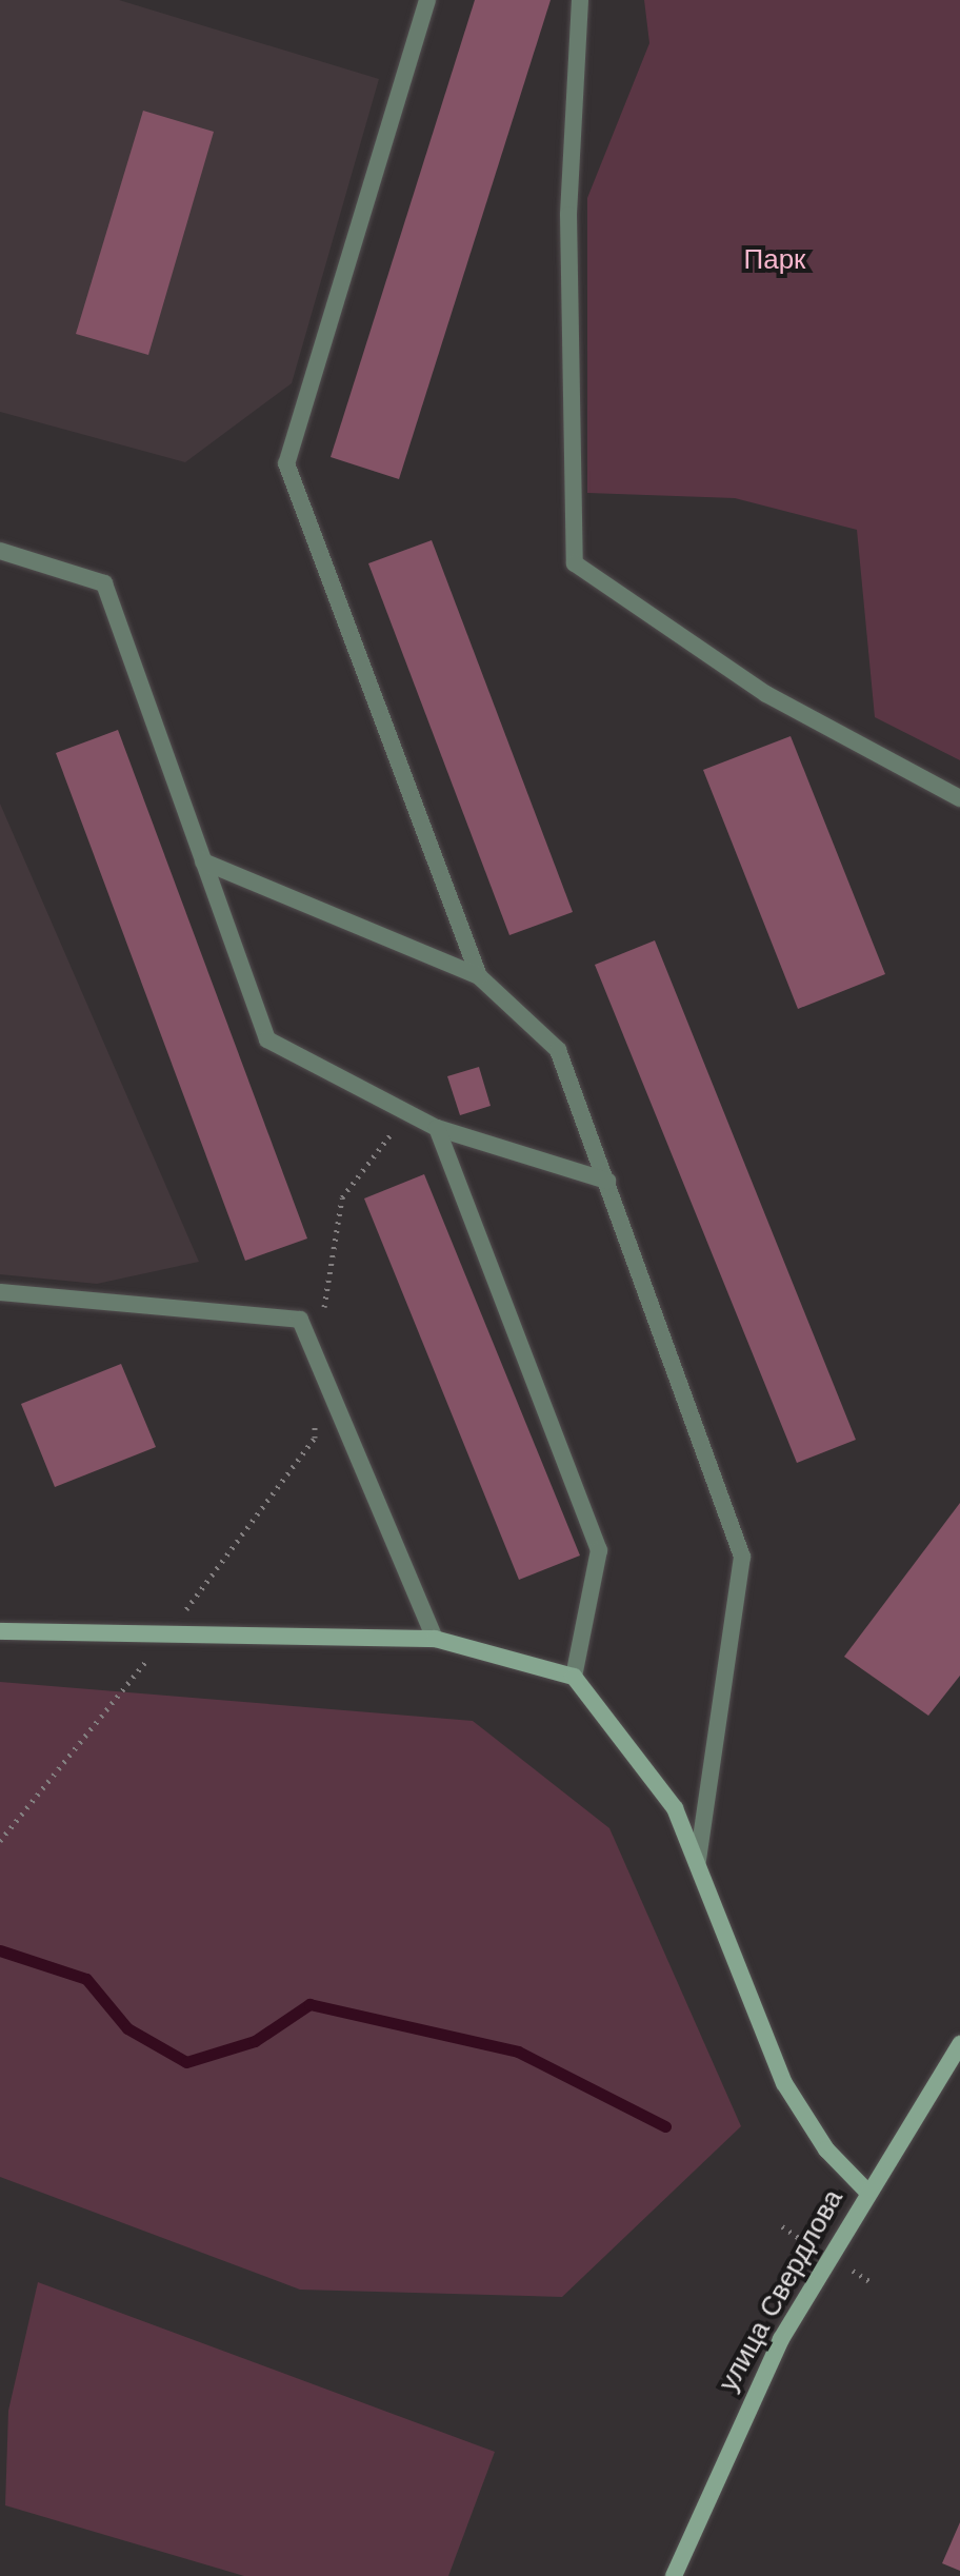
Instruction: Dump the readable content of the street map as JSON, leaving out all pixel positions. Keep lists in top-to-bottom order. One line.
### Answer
{"streets":{"street":["улица Свердлова"]},"parks":["Парк"]}
